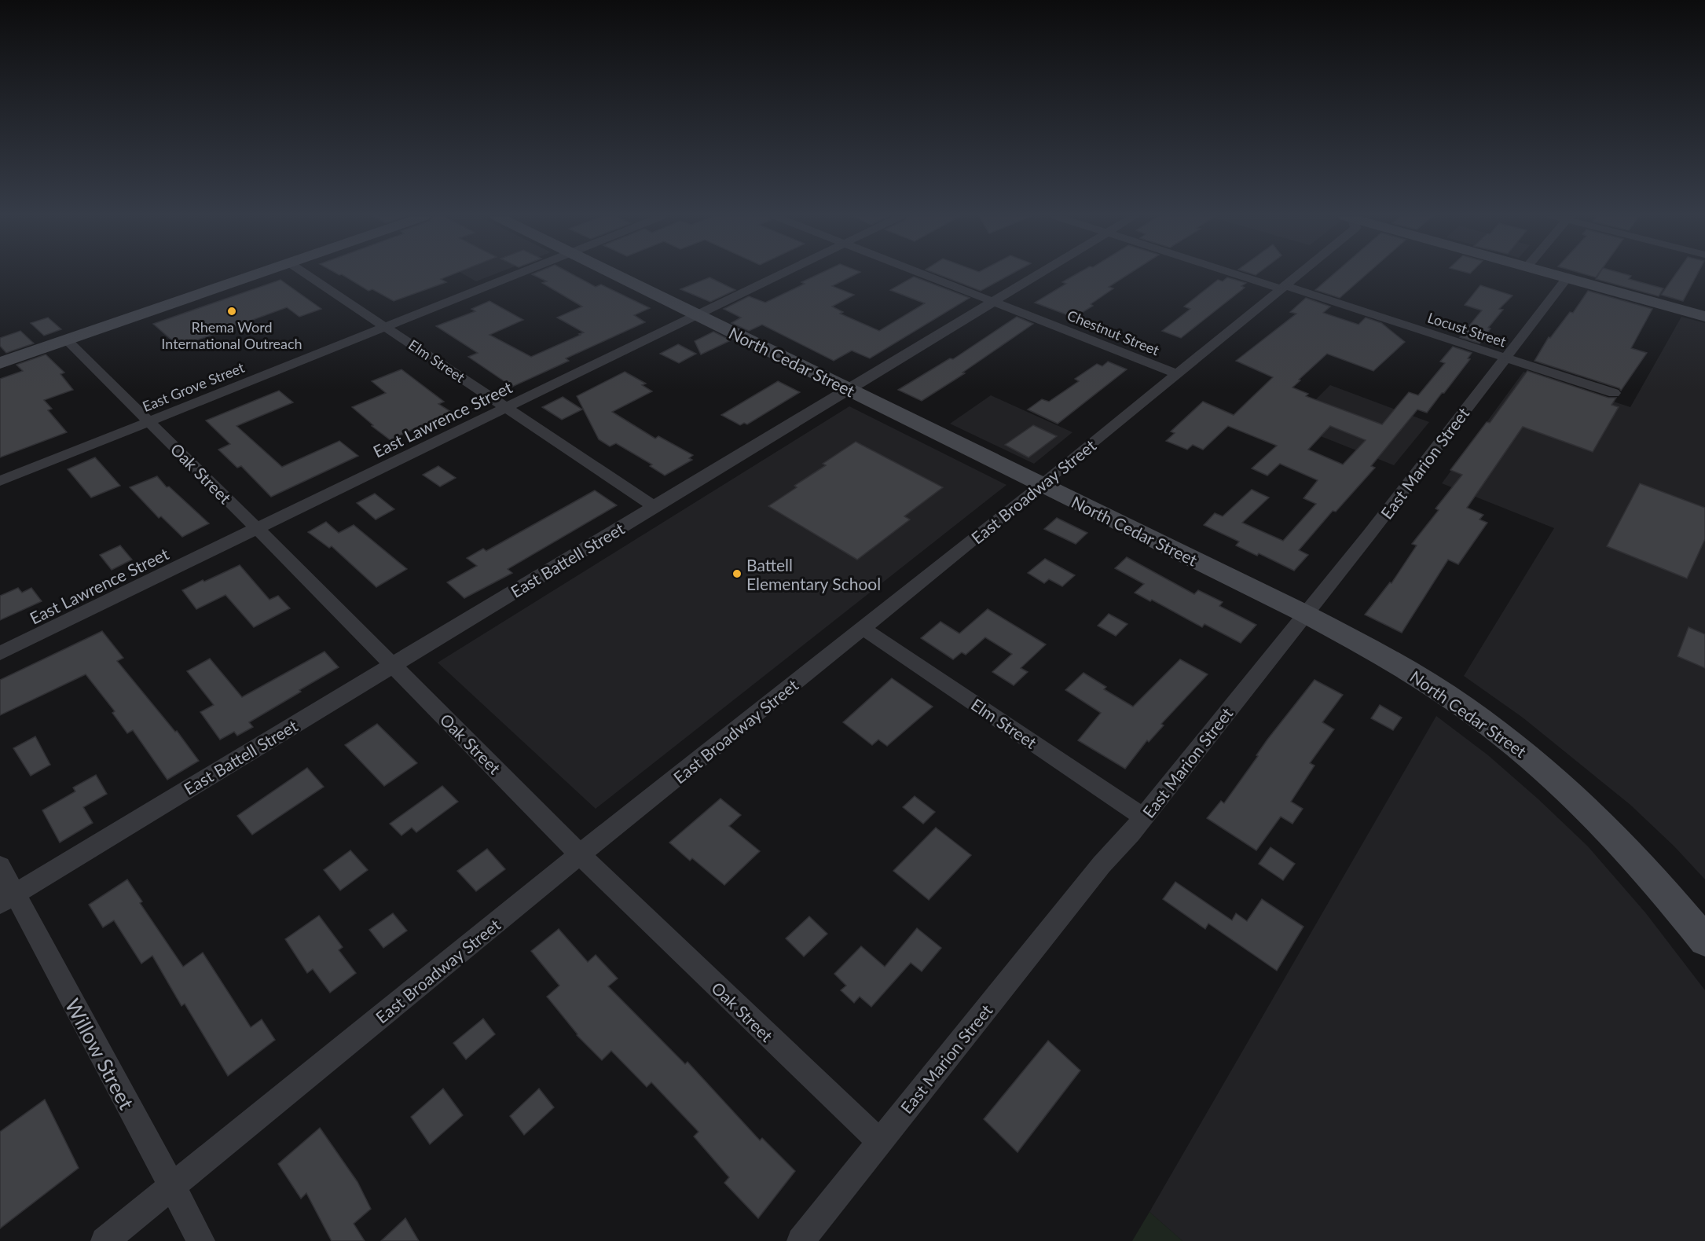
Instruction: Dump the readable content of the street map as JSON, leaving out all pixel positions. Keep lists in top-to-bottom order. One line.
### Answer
{"streets":{"street":["Locust Street","Chestnut Street","Elm Street","North Cedar Street","East Grove Street","East Lawrence Street","East Marion Street","Oak Street","East Broadway Street","East Battell Street","Willow Street"]},"crossings":[["Locust Street","East Marion Street"],["Locust Street","East Broadway Street"],["Chestnut Street","East Broadway Street"],["Chestnut Street","East Battell Street"],["Elm Street","East Grove Street"],["Elm Street","East Lawrence Street"],["Elm Street","East Marion Street"],["Elm Street","East Broadway Street"],["Elm Street","East Battell Street"],["North Cedar Street","East Lawrence Street"],["North Cedar Street","East Marion Street"],["North Cedar Street","East Broadway Street"],["North Cedar Street","East Battell Street"],["East Grove Street","Oak Street"],["East Lawrence Street","Oak Street"],["East Marion Street","Oak Street"],["Oak Street","East Broadway Street"],["Oak Street","East Battell Street"],["East Broadway Street","Willow Street"],["East Battell Street","Willow Street"]],"places":["Rhema Word International Outreach","Battell Elementary School"]}
